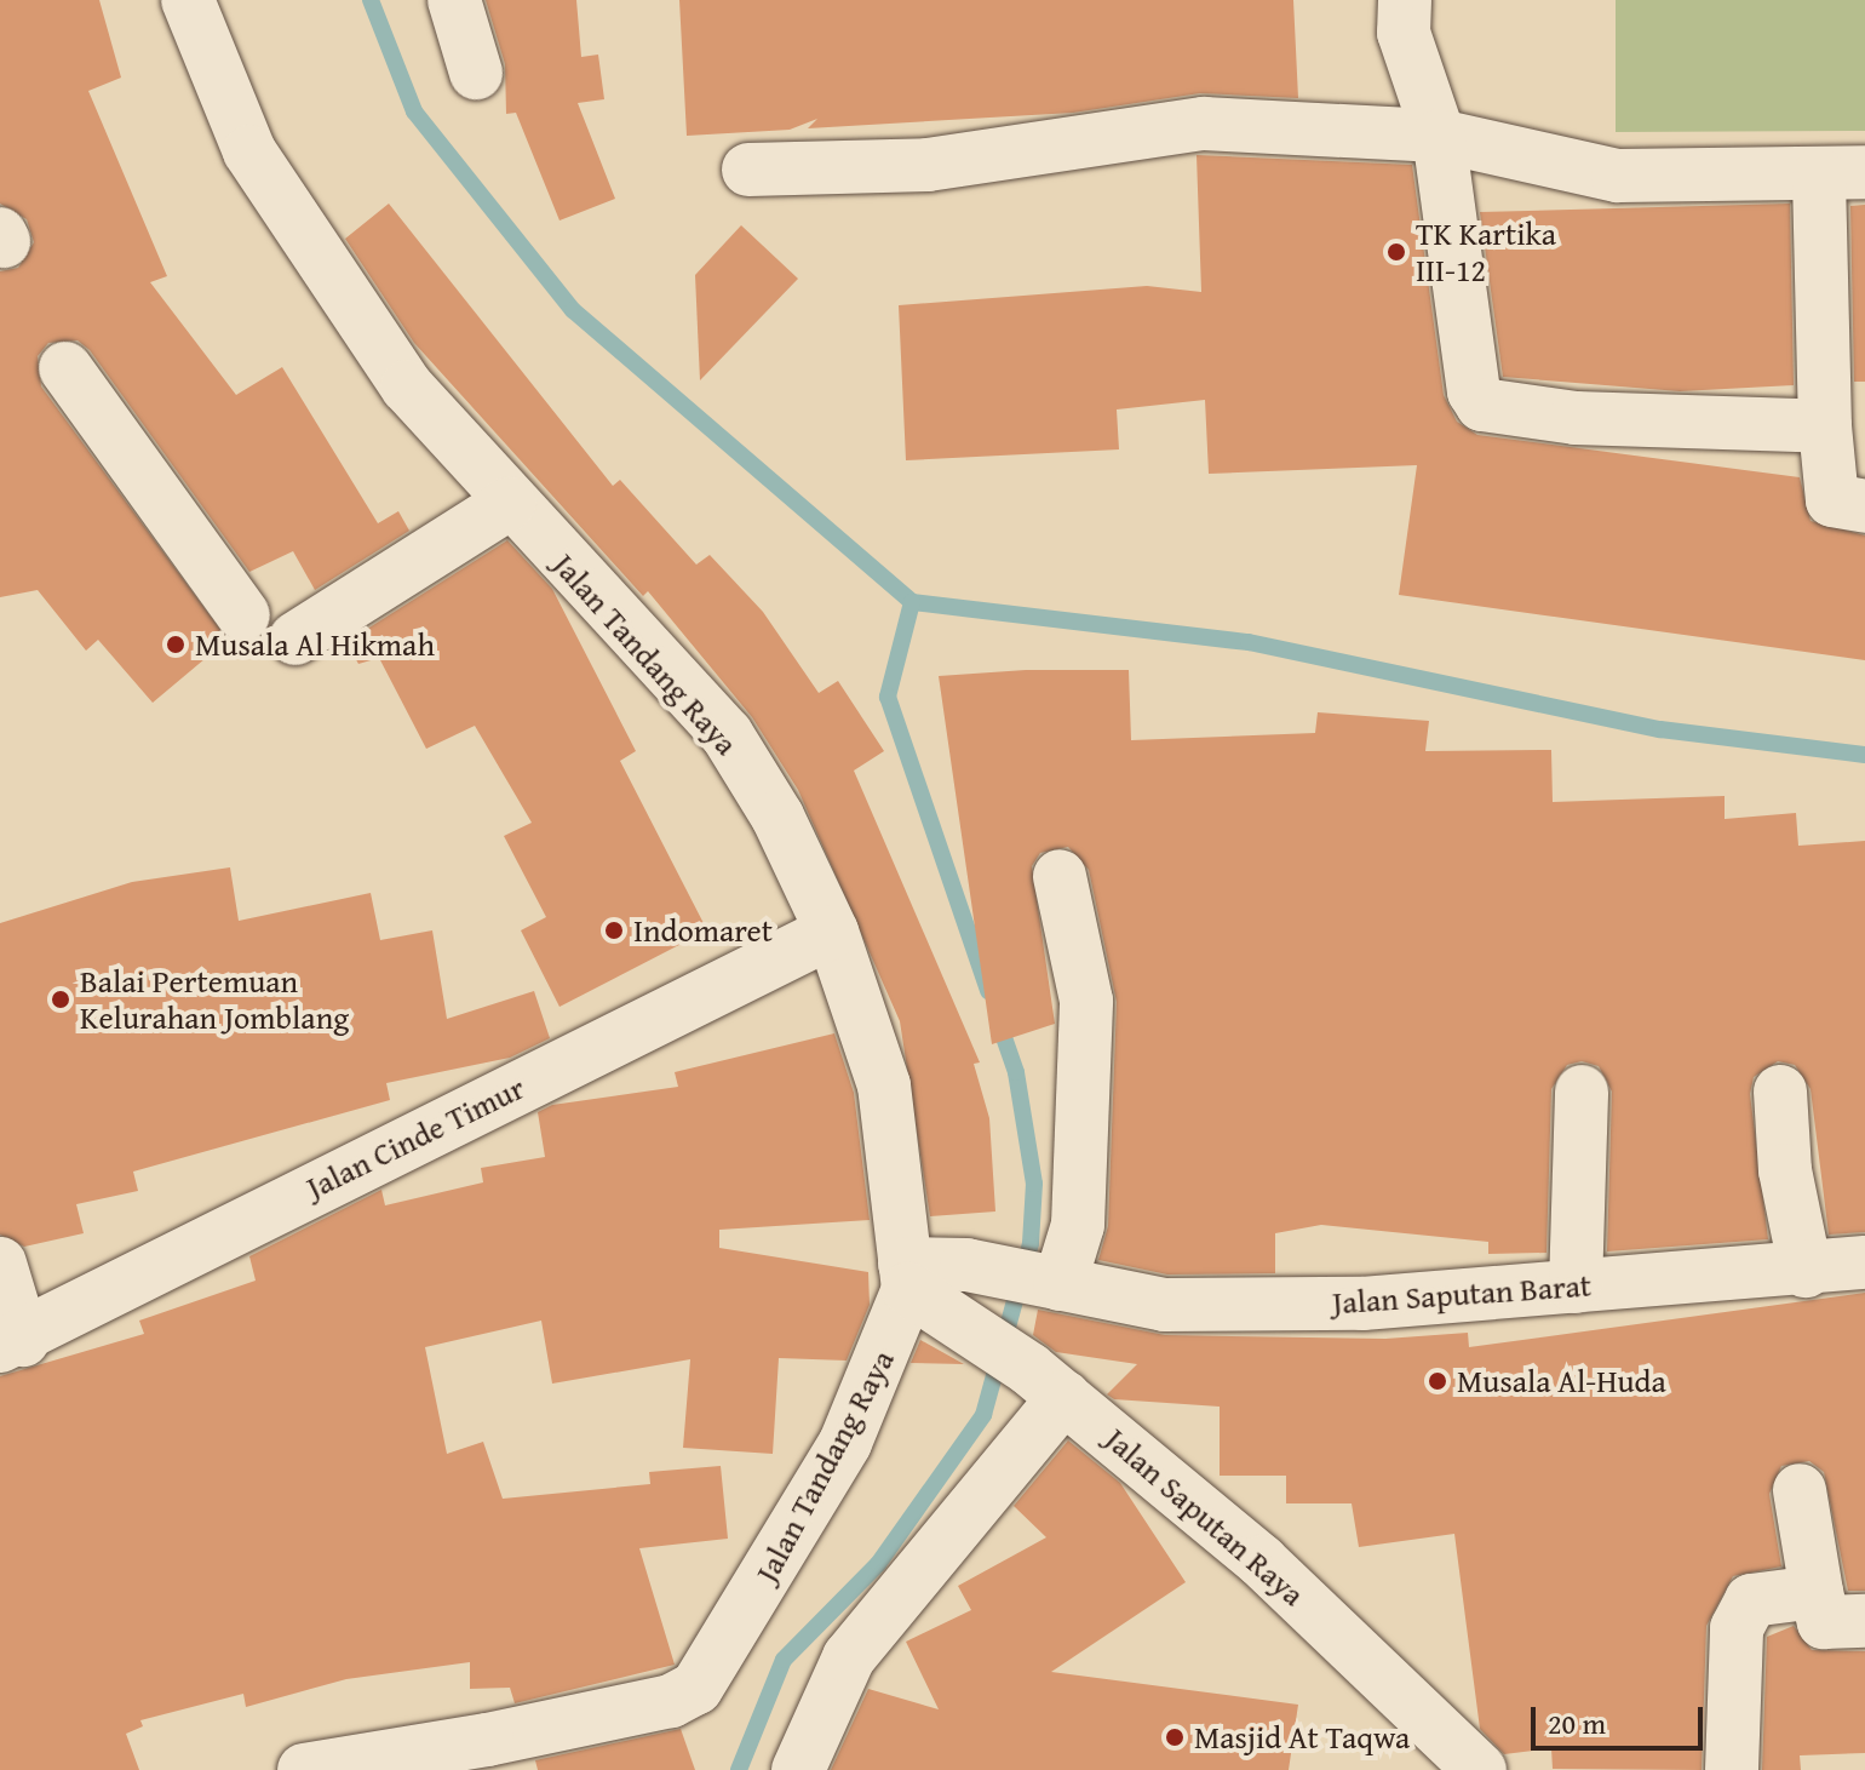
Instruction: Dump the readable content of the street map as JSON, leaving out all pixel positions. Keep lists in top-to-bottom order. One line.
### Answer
{"streets":{"street":["Jalan Tandang Raya","Jalan Cinde Timur","Jalan Saputan Barat","Jalan Saputan Raya"]},"crossings":[["Jalan Tandang Raya","Jalan Cinde Timur"],["Jalan Tandang Raya","Jalan Saputan Barat"],["Jalan Tandang Raya","Jalan Saputan Raya"],["Jalan Saputan Barat","Jalan Saputan Raya"]],"places":["TK Kartika III-12","Musala Al Hikmah","Indomaret","Balai Pertemuan Kelurahan Jomblang","Musala Al-Huda","Masjid At Taqwa"],"scale_bar":"20 m"}
